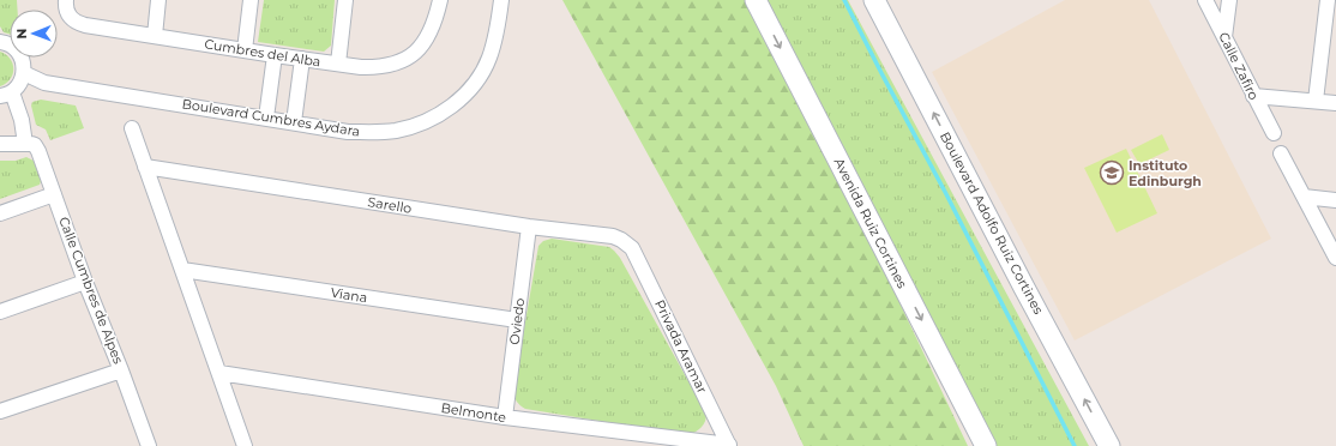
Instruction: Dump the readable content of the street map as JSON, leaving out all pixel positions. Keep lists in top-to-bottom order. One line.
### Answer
{"streets":{"main road":["Avenida Ruiz Cortines","Boulevard Adolfo Ruiz Cortines"],"street":["Cumbres del Alba","Calle Zafiro","Boulevard Cumbres Aydara","Sarello","Calle Cumbres de Alpes","Viana","Oviedo","Privada Aramar","Belmonte"]},"crossings":[["Sarello","Oviedo"],["Sarello","Privada Aramar"],["Viana","Oviedo"],["Oviedo","Belmonte"],["Privada Aramar","Belmonte"]],"one_way":["Avenida Ruiz Cortines","Boulevard Adolfo Ruiz Cortines"],"places":{"school or university":["Instituto Edinburgh"]},"north":"left"}
